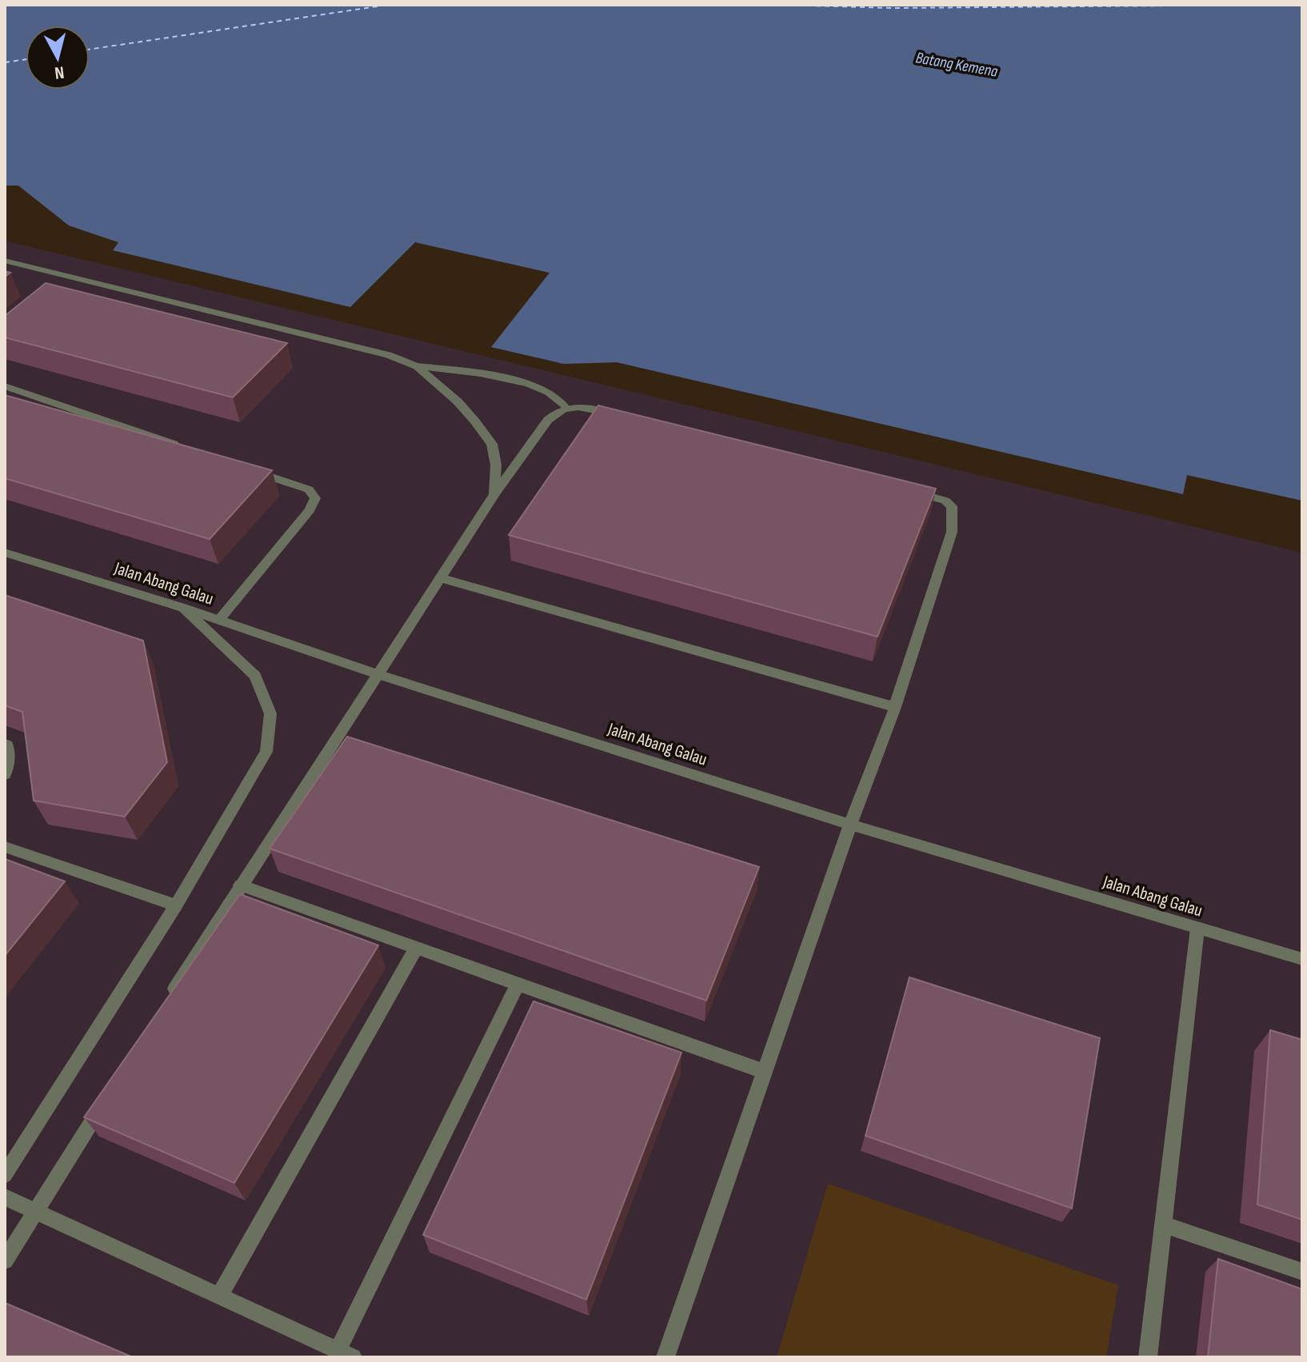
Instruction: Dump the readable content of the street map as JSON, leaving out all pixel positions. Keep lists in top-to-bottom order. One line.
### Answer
{"streets":{"street":["Jalan Abang Galau"]},"water":["Batang Kemena"],"north":"bottom"}
